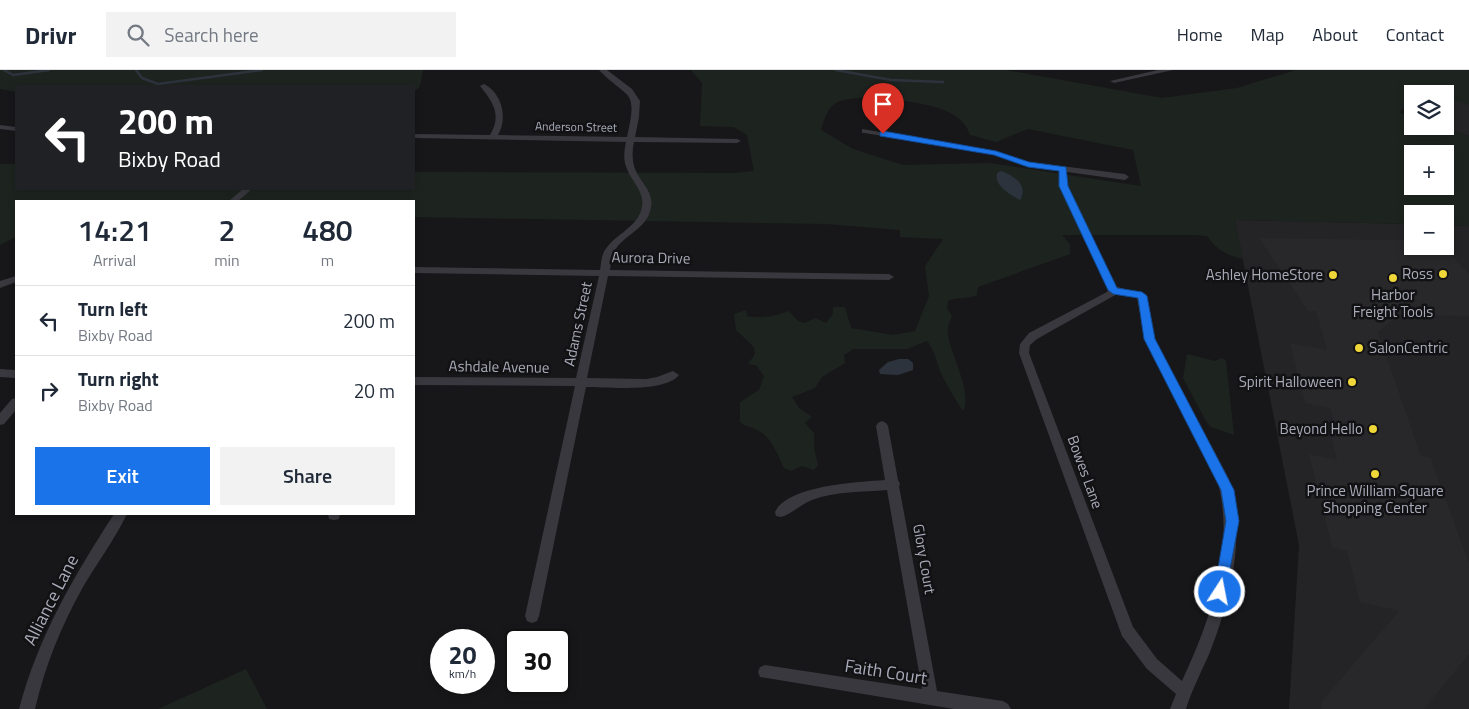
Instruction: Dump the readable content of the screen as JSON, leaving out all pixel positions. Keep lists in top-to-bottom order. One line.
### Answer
{"streets":{"street":["Anderson Street","Aurora Drive","Adams Street","Ashdale Avenue","Bowes Lane","Glory Court","Alliance Lane","Faith Court"]},"crossings":[["Anderson Street","Adams Street"],["Aurora Drive","Adams Street"],["Adams Street","Ashdale Avenue"],["Glory Court","Faith Court"]],"places":["Ross","Ashley HomeStore","Harbor Freight Tools","SalonCentric","Spirit Halloween","Beyond Hello","Prince William Square Shopping Center"],"page":{"header":"Drivr","search":"Search here","nav":["Home","Map","About","Contact"],"map_buttons":["+","−"],"turn":["200 m","Bixby Road"],"eta":["14:21","Arrival","2","min","480","m"],"list":[{"name":"Turn left","note":"Bixby Road","value":"200 m"},{"name":"Turn right","note":"Bixby Road","value":"20 m"}],"buttons":["Exit","Share"],"speed":"20 km/h","limit":"30"}}
